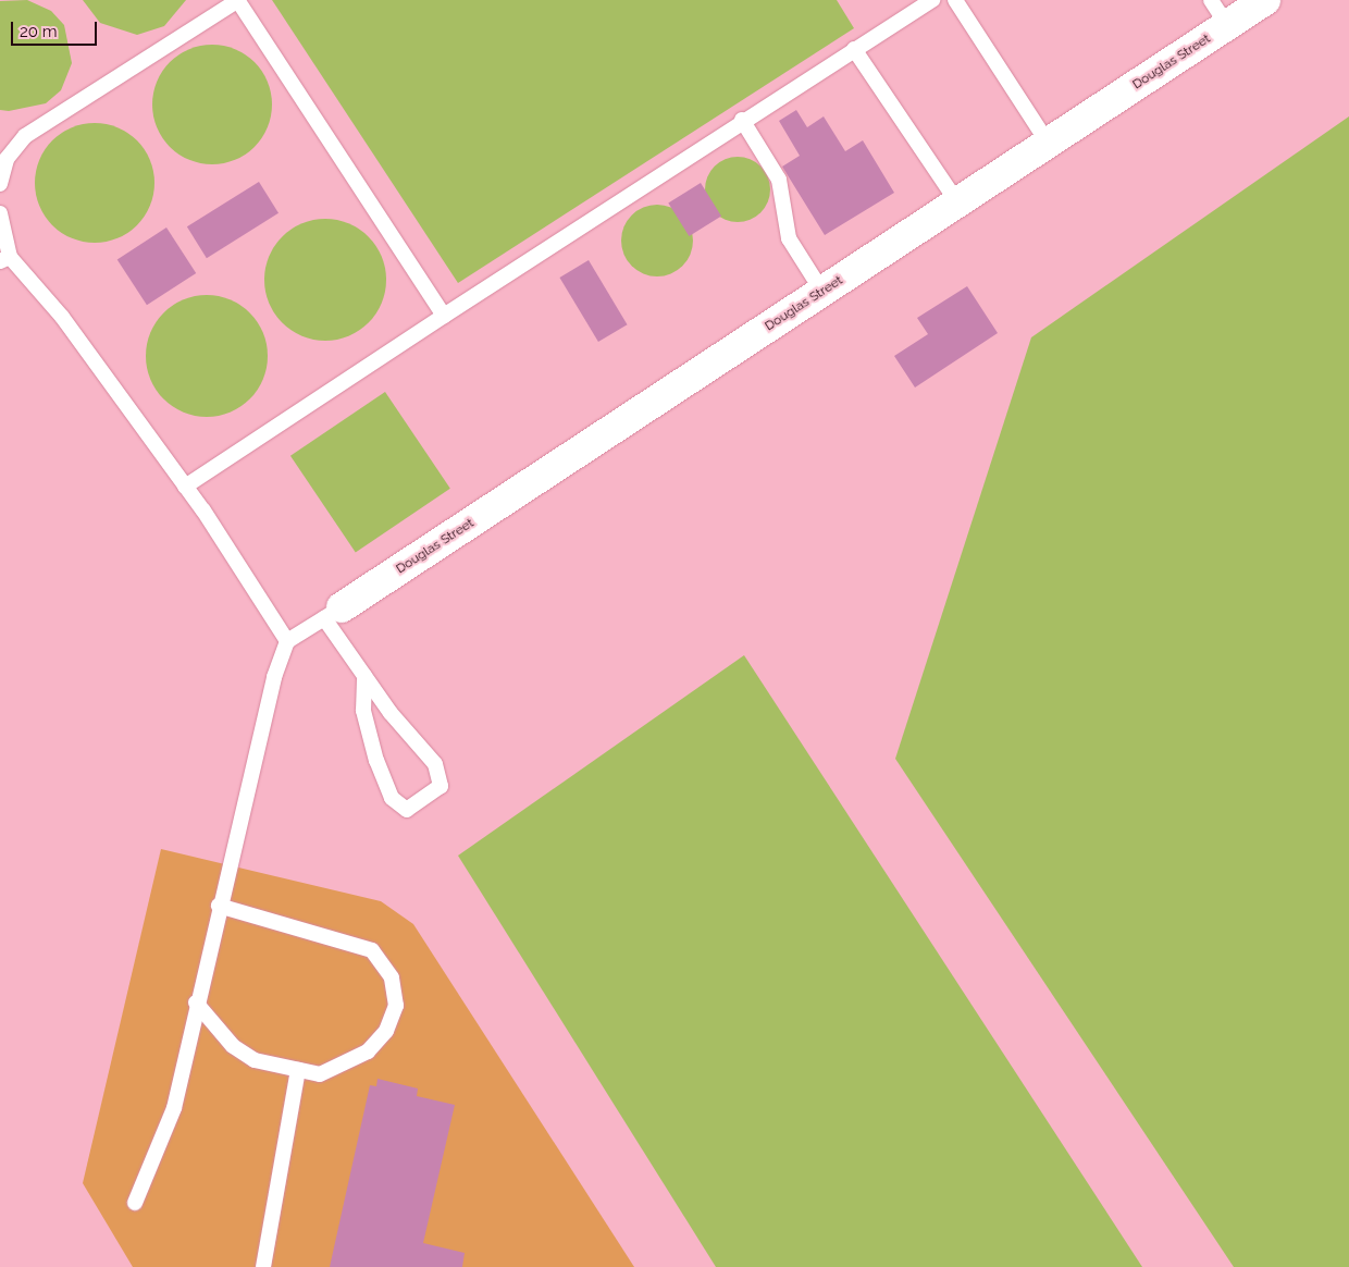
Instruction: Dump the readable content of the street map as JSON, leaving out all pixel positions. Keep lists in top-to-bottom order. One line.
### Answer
{"streets":{"street":["Douglas Street"]},"scale_bar":"20 m"}
